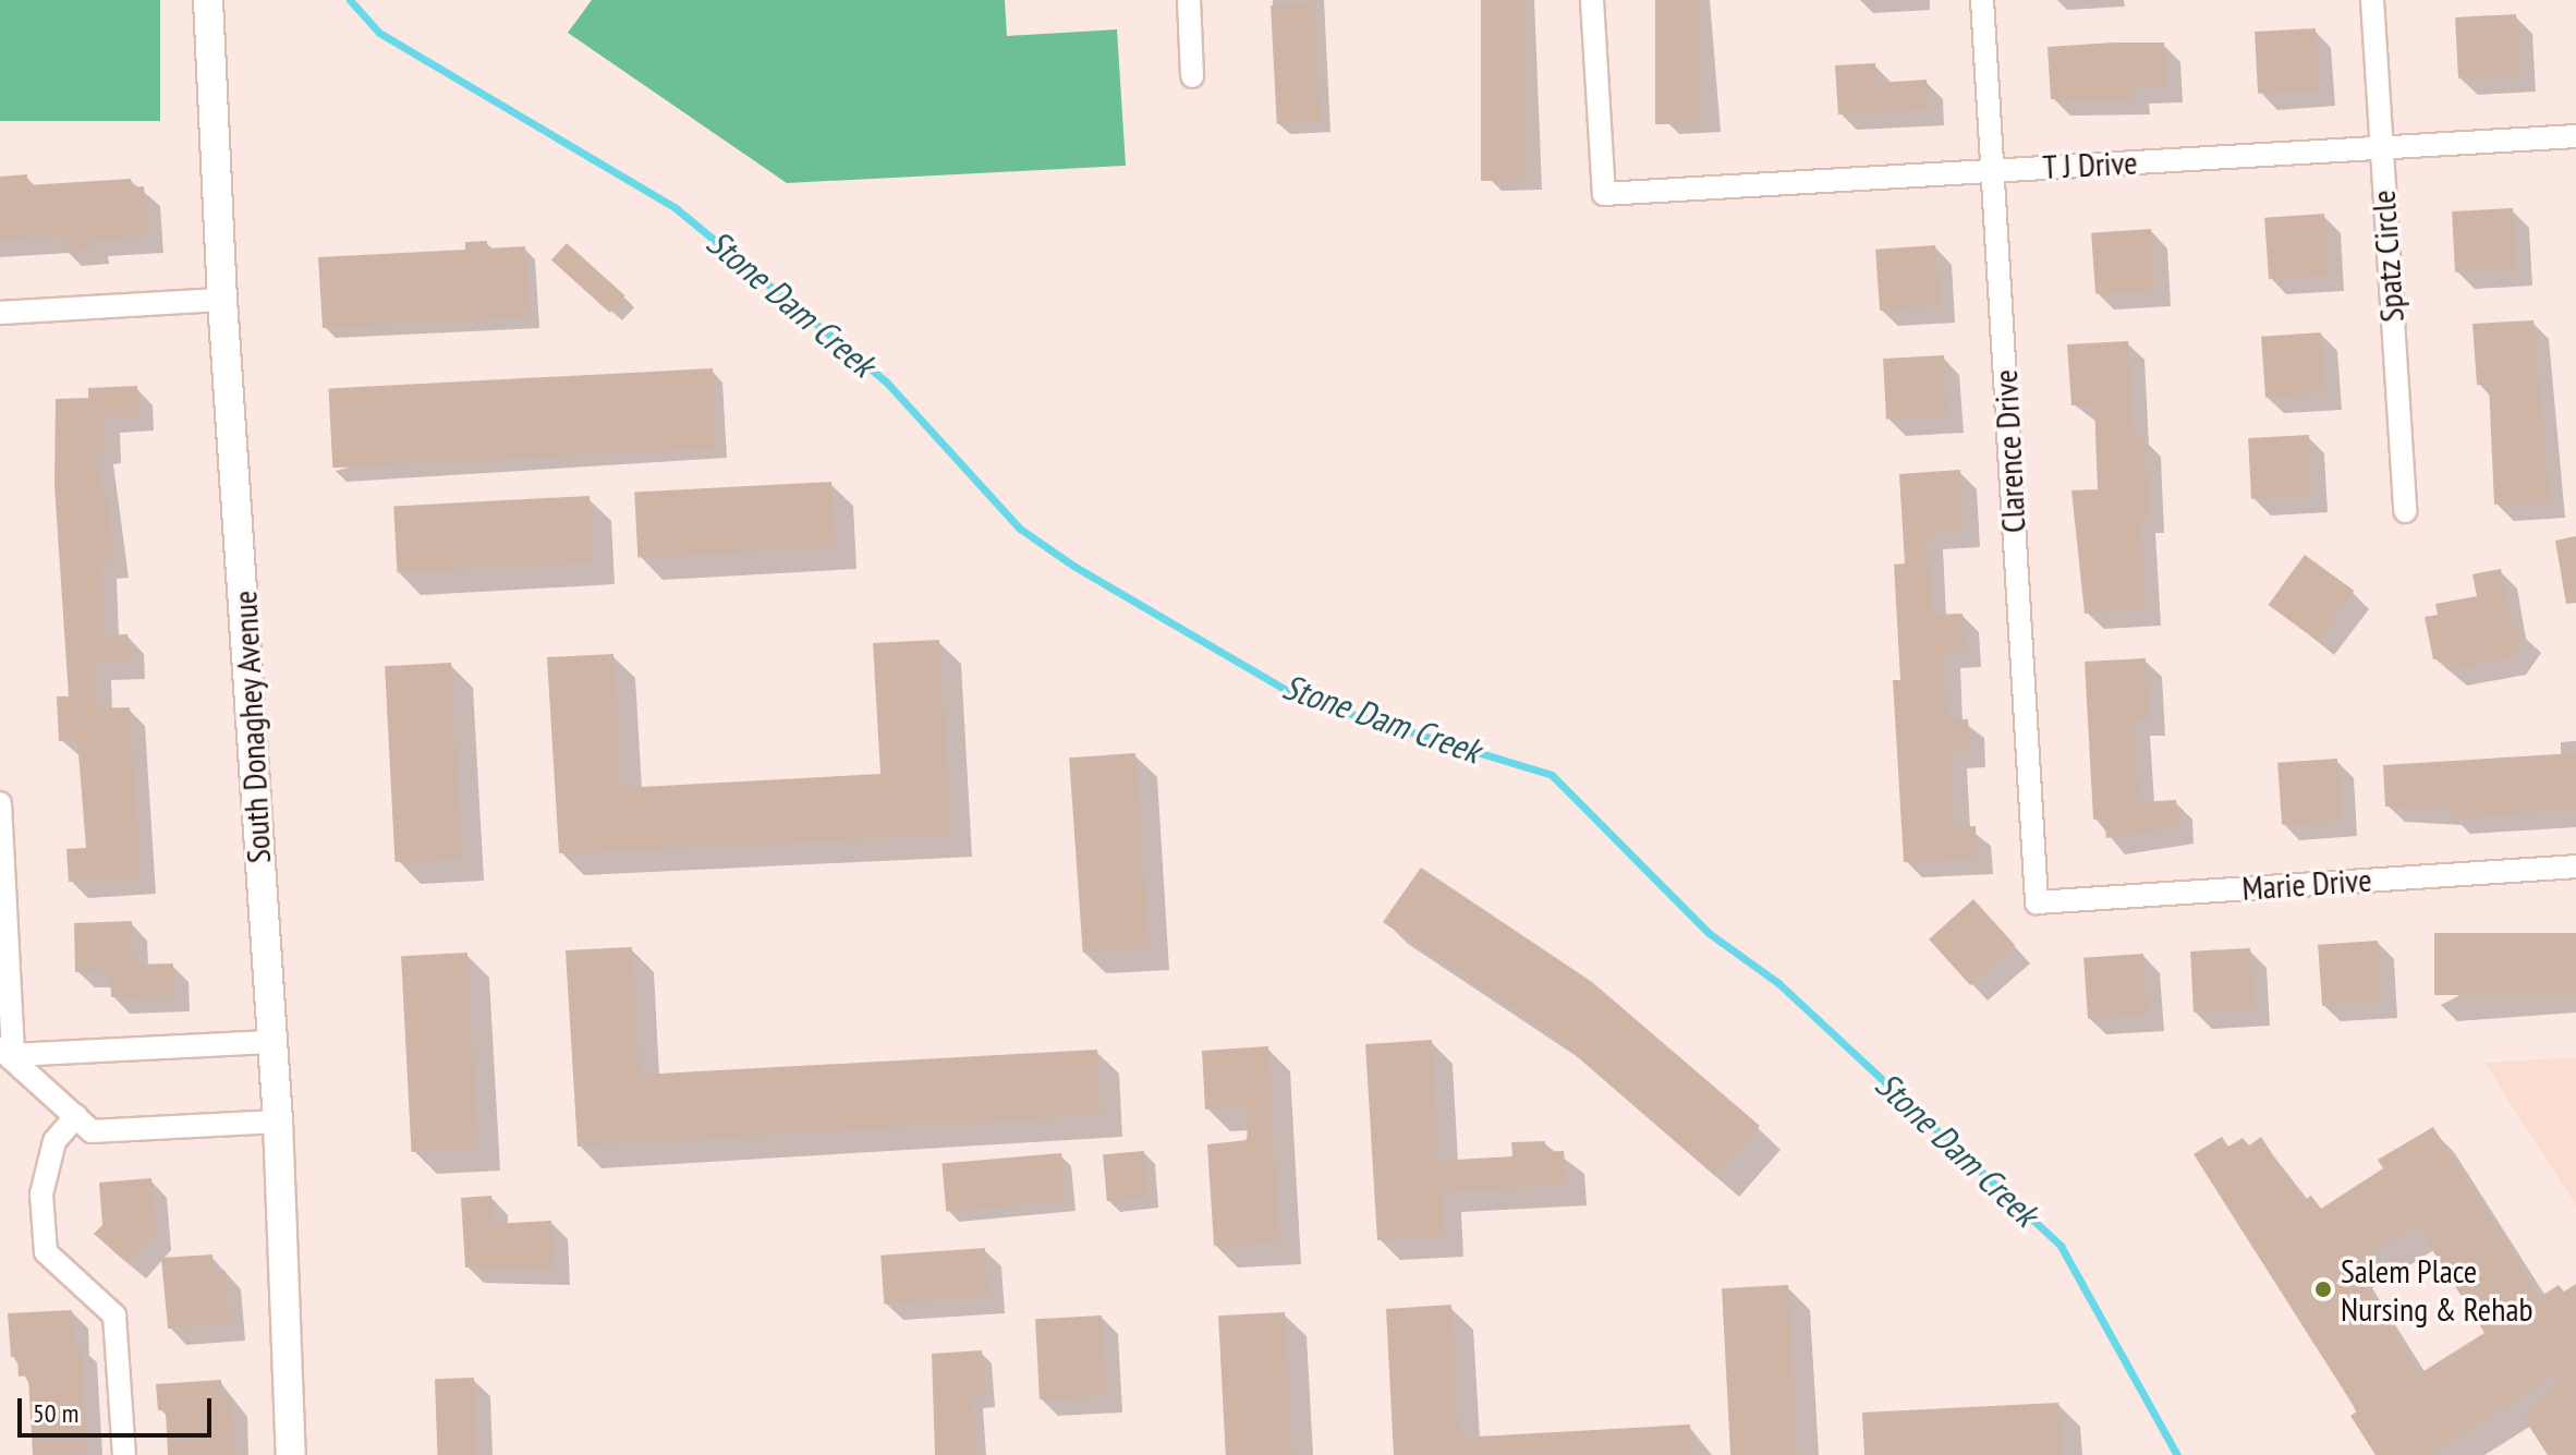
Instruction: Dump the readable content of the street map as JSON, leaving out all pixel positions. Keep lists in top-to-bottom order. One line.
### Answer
{"streets":{"street":["T J Drive","Spatz Circle","Clarence Drive","South Donaghey Avenue","Marie Drive"]},"crossings":[["T J Drive","Spatz Circle"],["T J Drive","Clarence Drive"],["Clarence Drive","Marie Drive"]],"water":["Stone Dam Creek"],"places":["Salem Place Nursing & Rehab"],"scale_bar":"50 m"}
